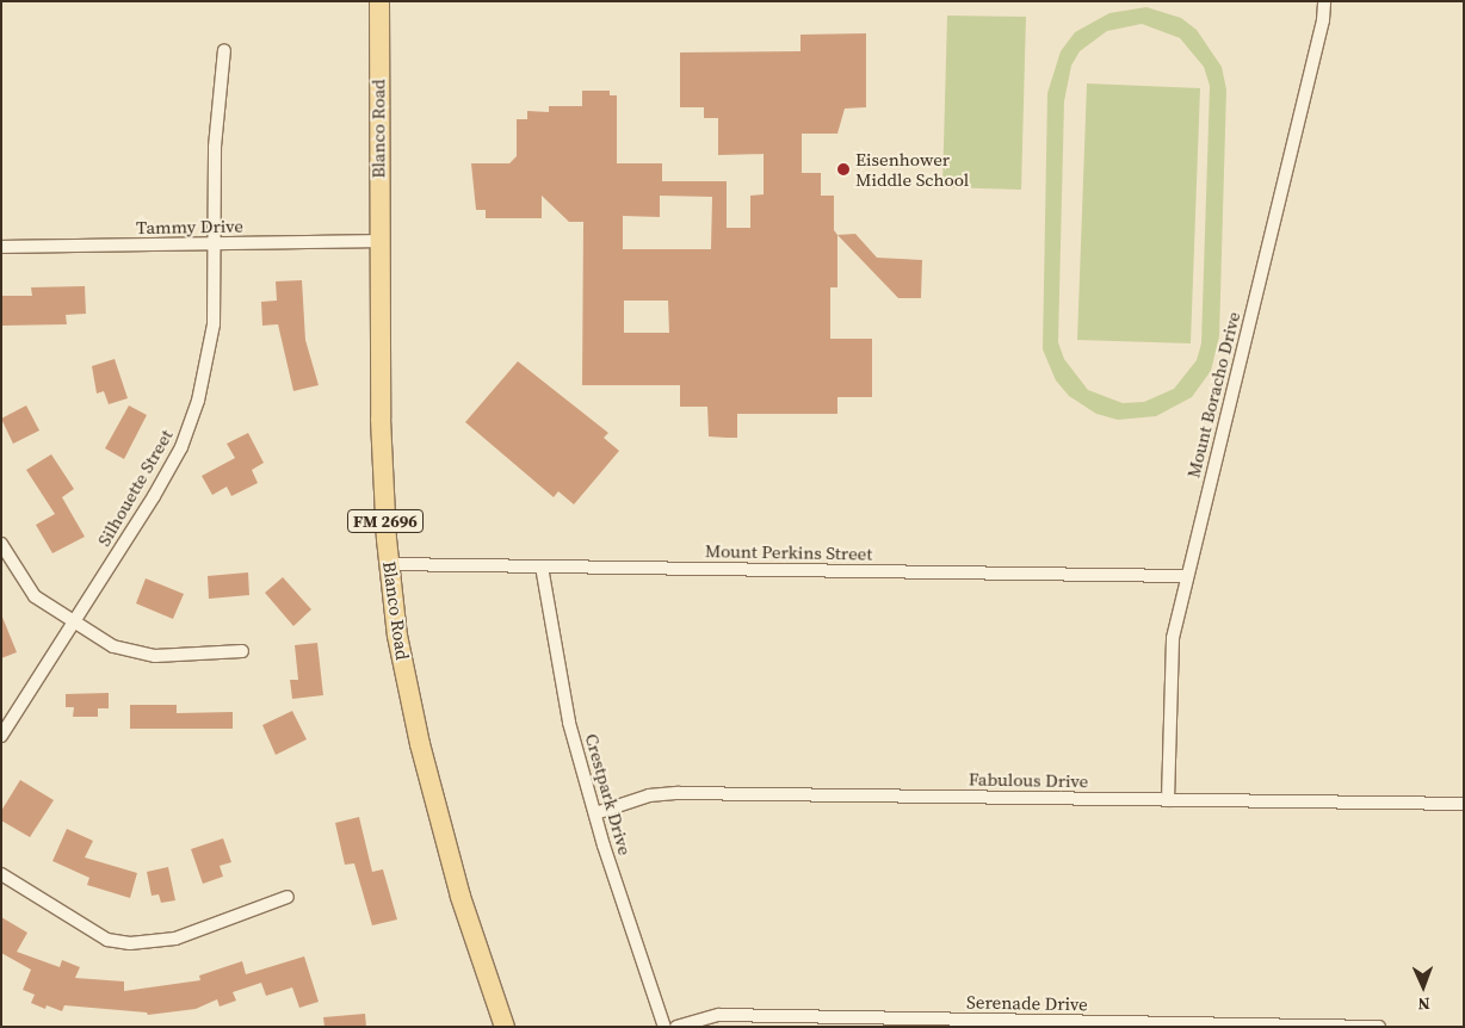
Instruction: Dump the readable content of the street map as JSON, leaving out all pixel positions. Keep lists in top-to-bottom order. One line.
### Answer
{"streets":{"main road":["Blanco Road","FM 2696"],"street":["Tammy Drive","Mount Boracho Drive","Silhouette Street","Mount Perkins Street","Fabulous Drive","Crestpark Drive","Serenade Drive"]},"crossings":[["Blanco Road","Tammy Drive"],["Blanco Road","Mount Perkins Street"],["Tammy Drive","Silhouette Street"],["Mount Boracho Drive","Mount Perkins Street"],["Mount Boracho Drive","Fabulous Drive"],["Mount Perkins Street","Crestpark Drive"],["Fabulous Drive","Crestpark Drive"]],"places":["Eisenhower Middle School"],"north":"bottom"}
